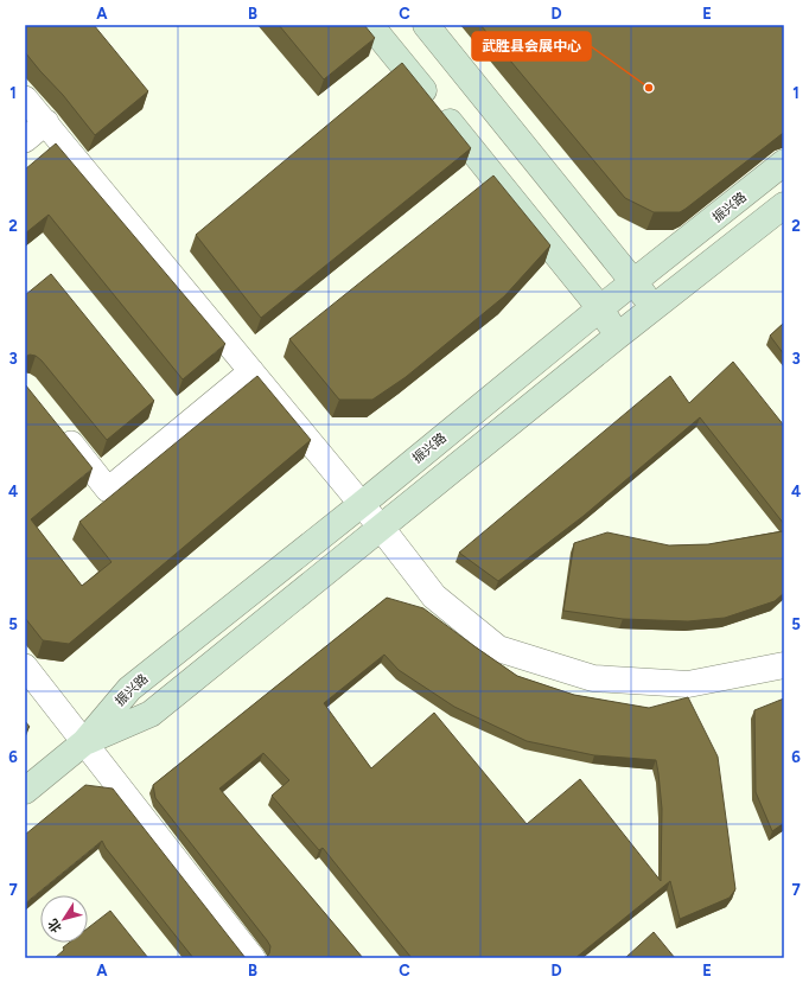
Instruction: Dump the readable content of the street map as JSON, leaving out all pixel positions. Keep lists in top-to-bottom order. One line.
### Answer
{"streets":{"main road":["振兴路"]},"places":["武胜县会展中心"],"north":"bottom left","grid":{"columns":["A","B","C","D","E"],"rows":["1","2","3","4","5","6","7"]}}
